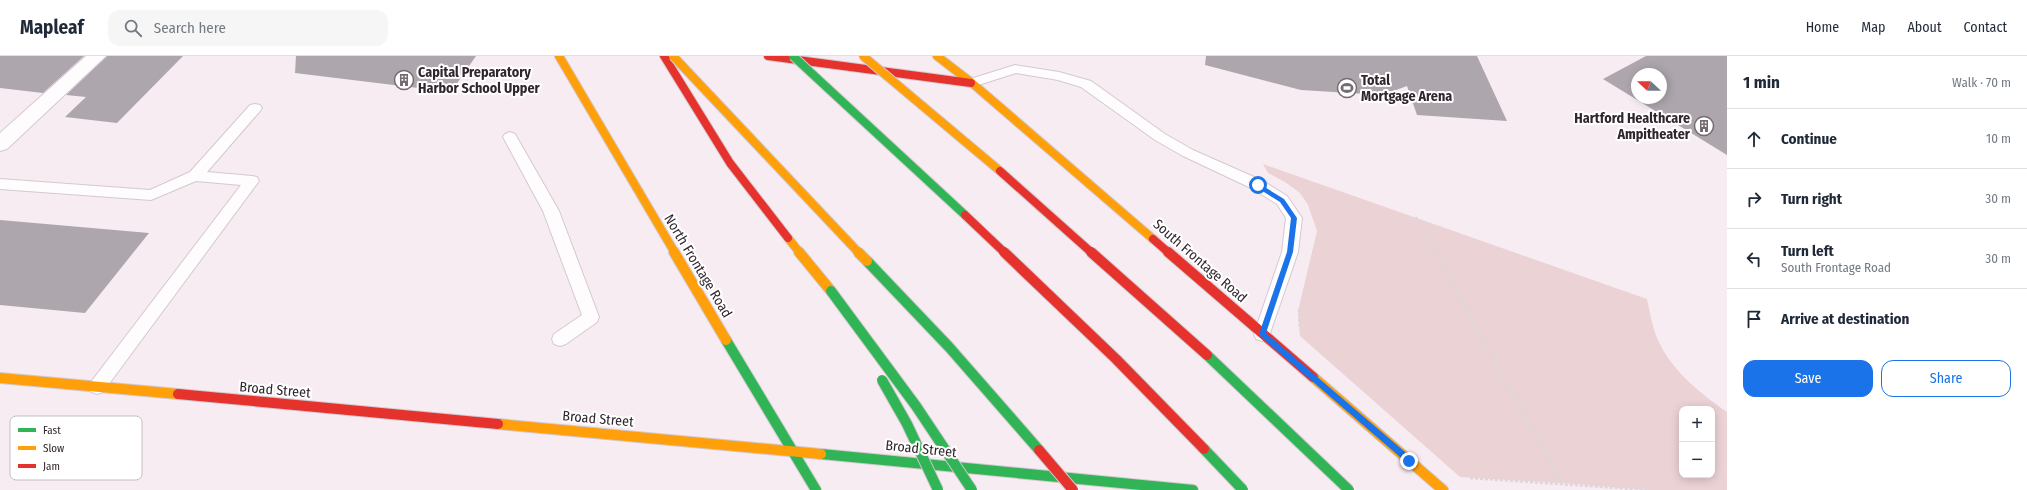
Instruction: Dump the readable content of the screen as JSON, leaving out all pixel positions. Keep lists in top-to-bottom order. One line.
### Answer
{"streets":{"main road":["South Frontage Road","North Frontage Road","Broad Street"]},"crossings":[["North Frontage Road","Broad Street"]],"places":{"building":["Capital Preparatory Harbor School Upper","Hartford Healthcare Ampitheater"],"sports":["Total Mortgage Arena"]},"legend":["Fast","Slow","Jam"],"north":"left","page":{"header":"Mapleaf","search":"Search here","nav":["Home","Map","About","Contact"],"heading":["1 min","Walk · 70 m"],"list":[["Continue","10 m"],["Turn right","30 m"],["Turn left","South Frontage Road","30 m"],"Arrive at destination"],"buttons":["Save","Share"],"map_buttons":["+","−"]}}
